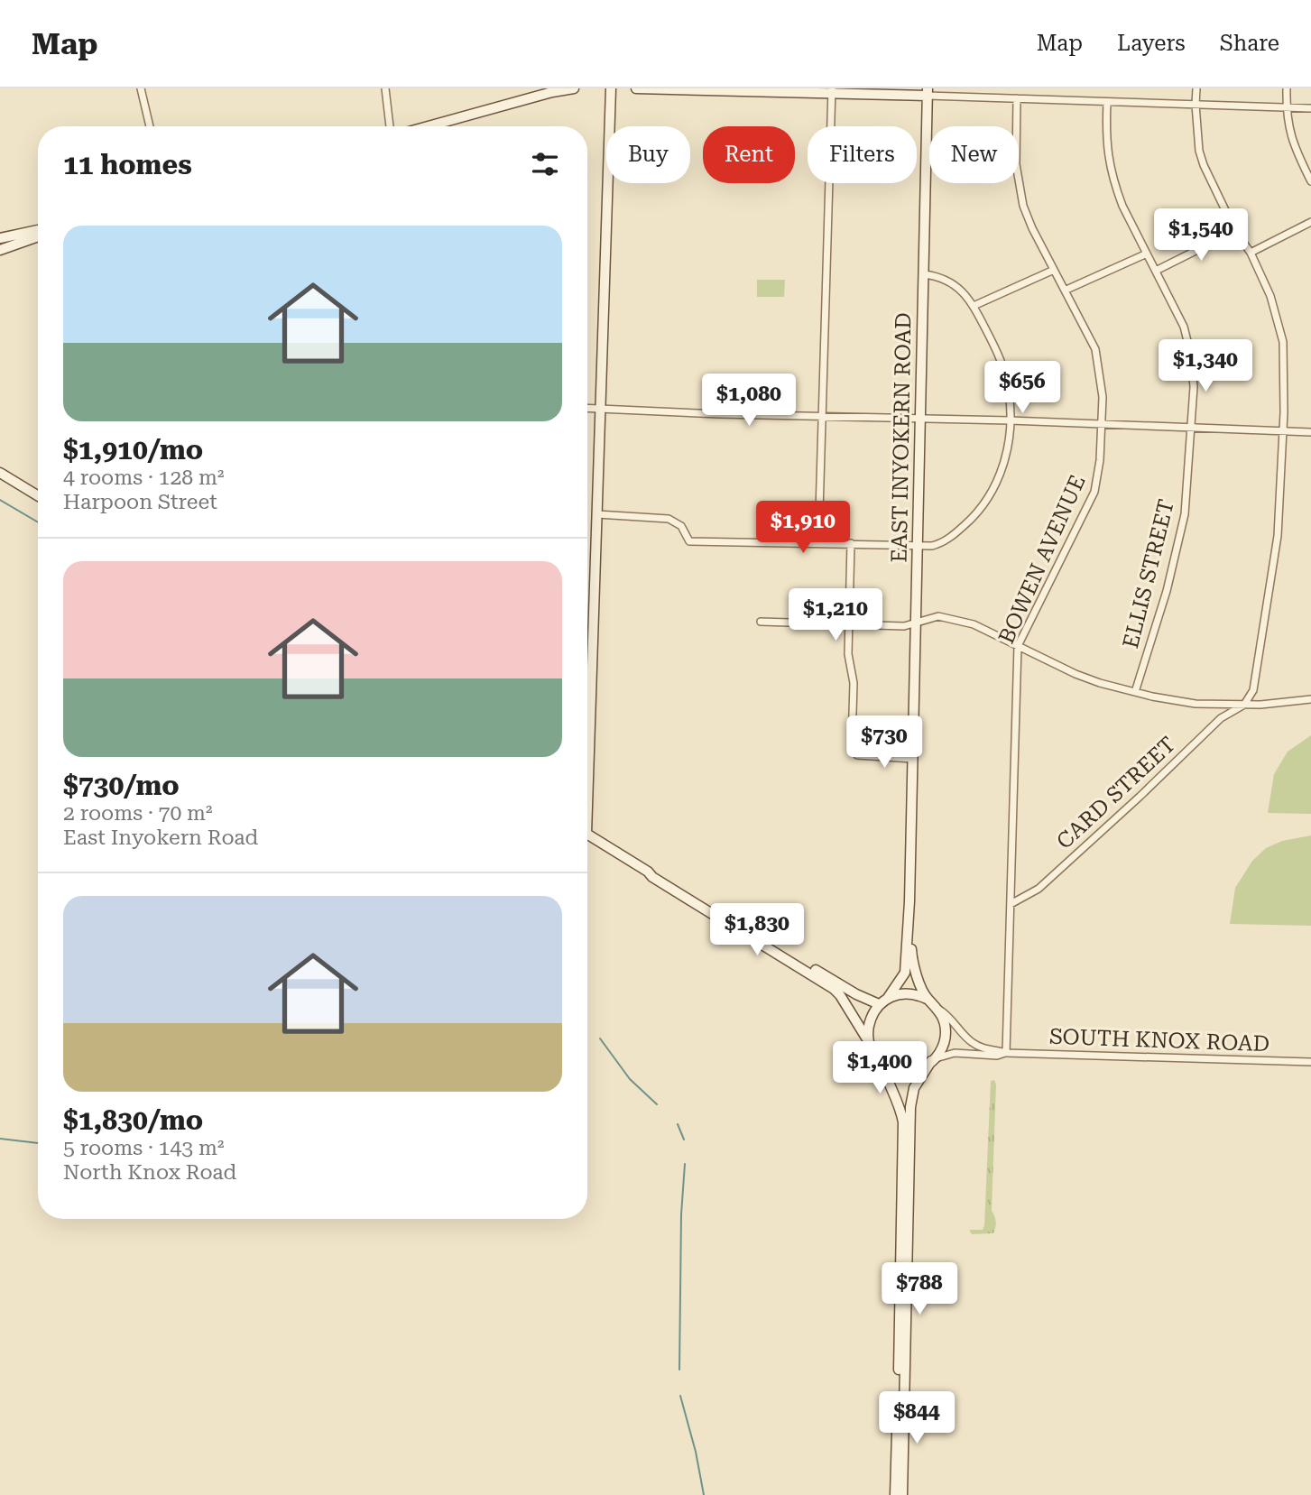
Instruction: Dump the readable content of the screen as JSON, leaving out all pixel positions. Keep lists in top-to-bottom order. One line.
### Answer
{"streets":{"street":["EAST INYOKERN ROAD","BOWEN AVENUE","ELLIS STREET","CARD STREET","SOUTH KNOX ROAD"]},"crossings":[["EAST INYOKERN ROAD","SOUTH KNOX ROAD"],["BOWEN AVENUE","CARD STREET"],["BOWEN AVENUE","SOUTH KNOX ROAD"]],"page":{"header":"Map","nav":["Map","Layers","Share"],"chip":["Buy","Rent","Filters","New"],"heading":"11 homes","list":[{"name":"$1,910/mo","note":"4 rooms · 128 m² · Harpoon Street"},{"name":"$730/mo","note":"2 rooms · 70 m² · East Inyokern Road"},{"name":"$1,830/mo","note":"5 rooms · 143 m² · North Knox Road"}],"price":["$1,540","$1,340","$656","$1,080","$1,910","$1,210","$730","$1,830","$1,400","$788","$844"]}}
